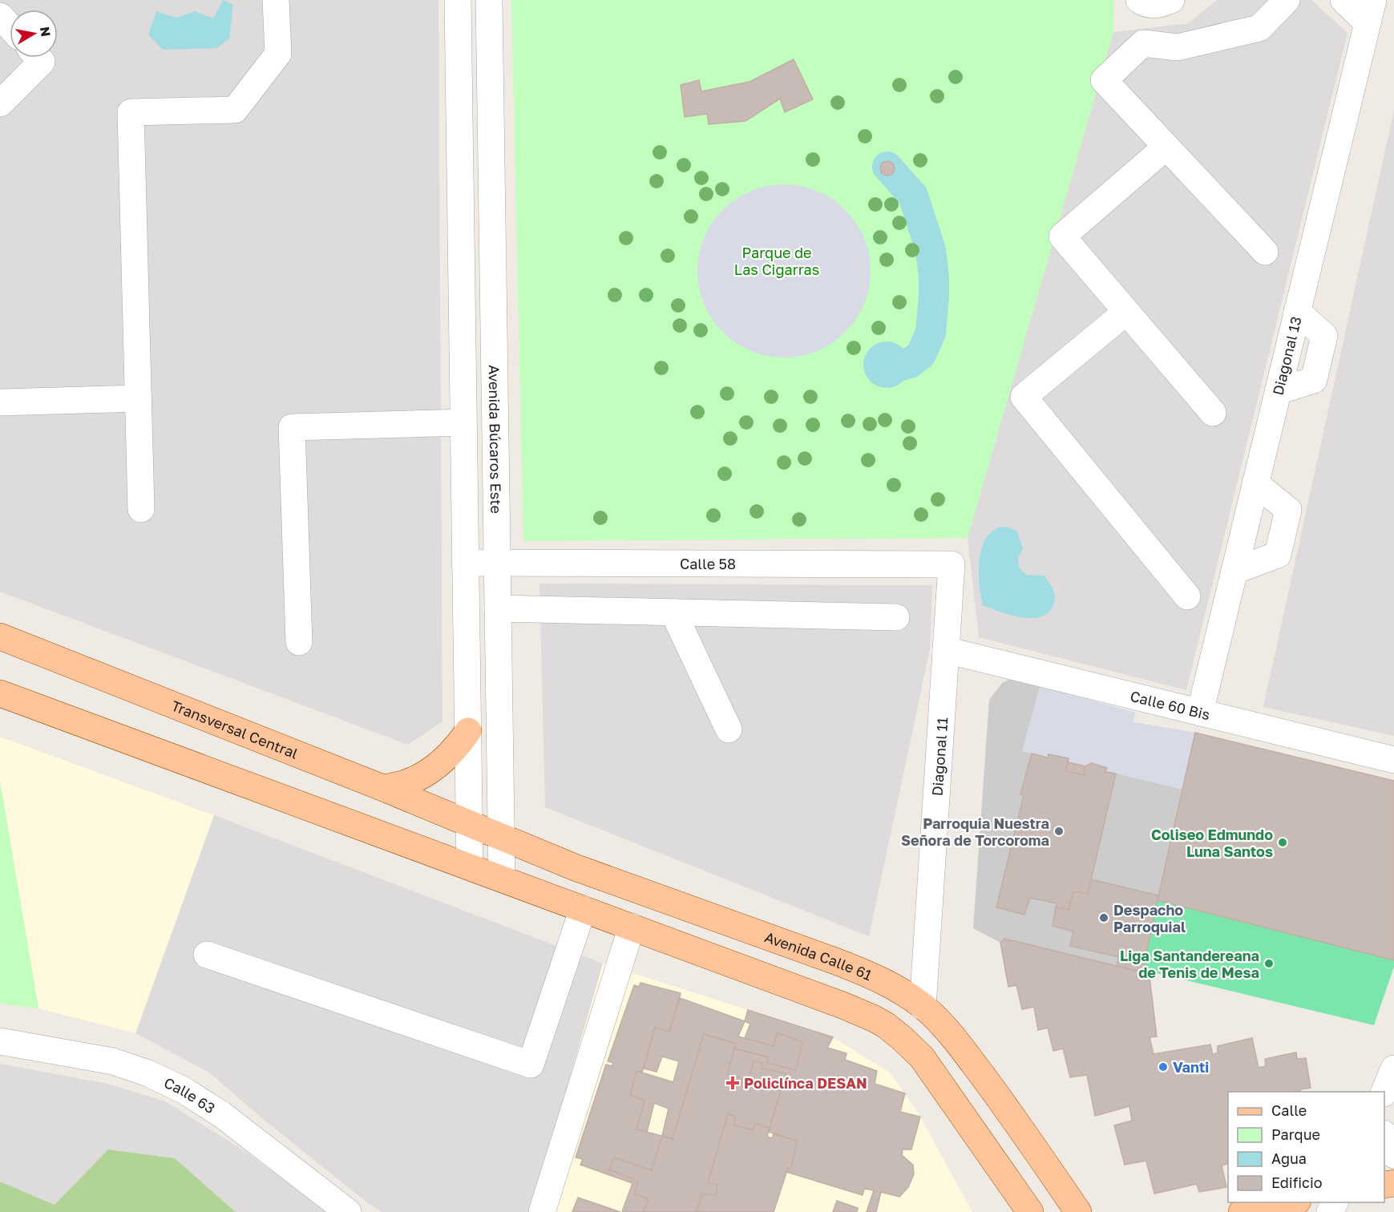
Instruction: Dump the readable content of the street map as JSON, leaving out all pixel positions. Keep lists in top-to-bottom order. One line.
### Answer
{"streets":{"main road":["Transversal Central","Avenida Calle 61"],"street":["Diagonal 13","Avenida Búcaros Este","Calle 58","Calle 60 Bis","Diagonal 11","Calle 63"]},"crossings":[["Diagonal 13","Calle 60 Bis"],["Avenida Búcaros Este","Calle 58"],["Avenida Búcaros Este","Avenida Calle 61"],["Calle 58","Diagonal 11"],["Calle 60 Bis","Diagonal 11"],["Transversal Central","Avenida Calle 61"],["Diagonal 11","Avenida Calle 61"]],"parks":["Parque de Las Cigarras"],"places":{"other":["Parroquia Nuestra Señora de Torcoroma","Coliseo Edmundo Luna Santos","Despacho Parroquial","Liga Santandereana de Tenis de Mesa","Vanti"],"health":["Policlínca DESAN"]},"legend":["Calle","Parque","Agua","Edificio"],"north":"right"}
